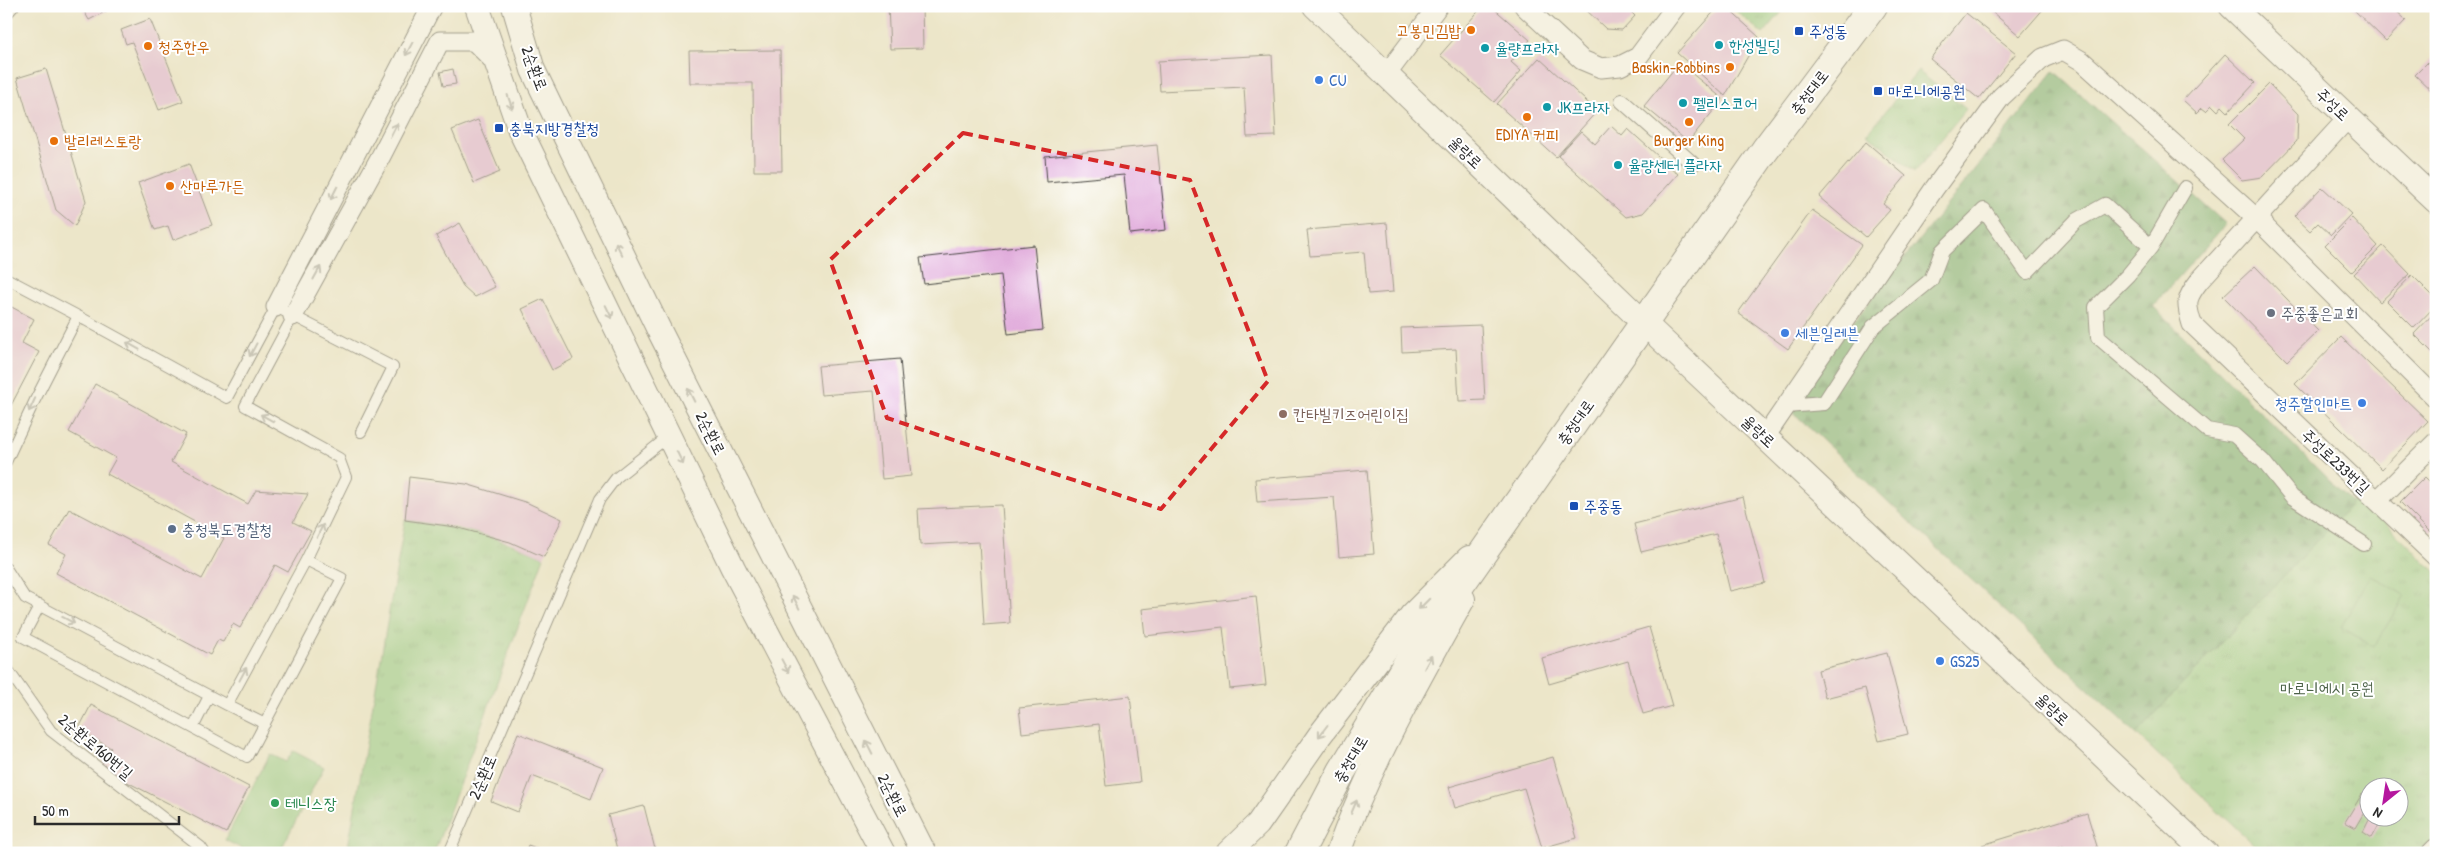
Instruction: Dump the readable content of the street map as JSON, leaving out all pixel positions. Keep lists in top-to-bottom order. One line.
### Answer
{"streets":{"main road":["충청대로"],"street":["2순환로","주성로","율량로","주성로233번길"],"lane":["2순환로160번길"]},"crossings":[["충청대로","율량로"]],"parks":["마로니에시 공원"],"places":{"other":["고봉민김밥","한성빌딩","청주한우","율량프라자","Baskin-Robbins","CU","펠리스코어","JK프라자","EDIYA 커피","Burger King","발리레스토랑","율량센터 플라자","산마루가든","주중좋은교회","세븐일레븐","청주할인마트","칸타빌키즈어린이집","충청북도경찰청","GS25","테니스장"],"transit":["주성동","마로니에공원","충북지방경찰청","주중동"]},"scale_bar":"50 m","north":"bottom left"}
